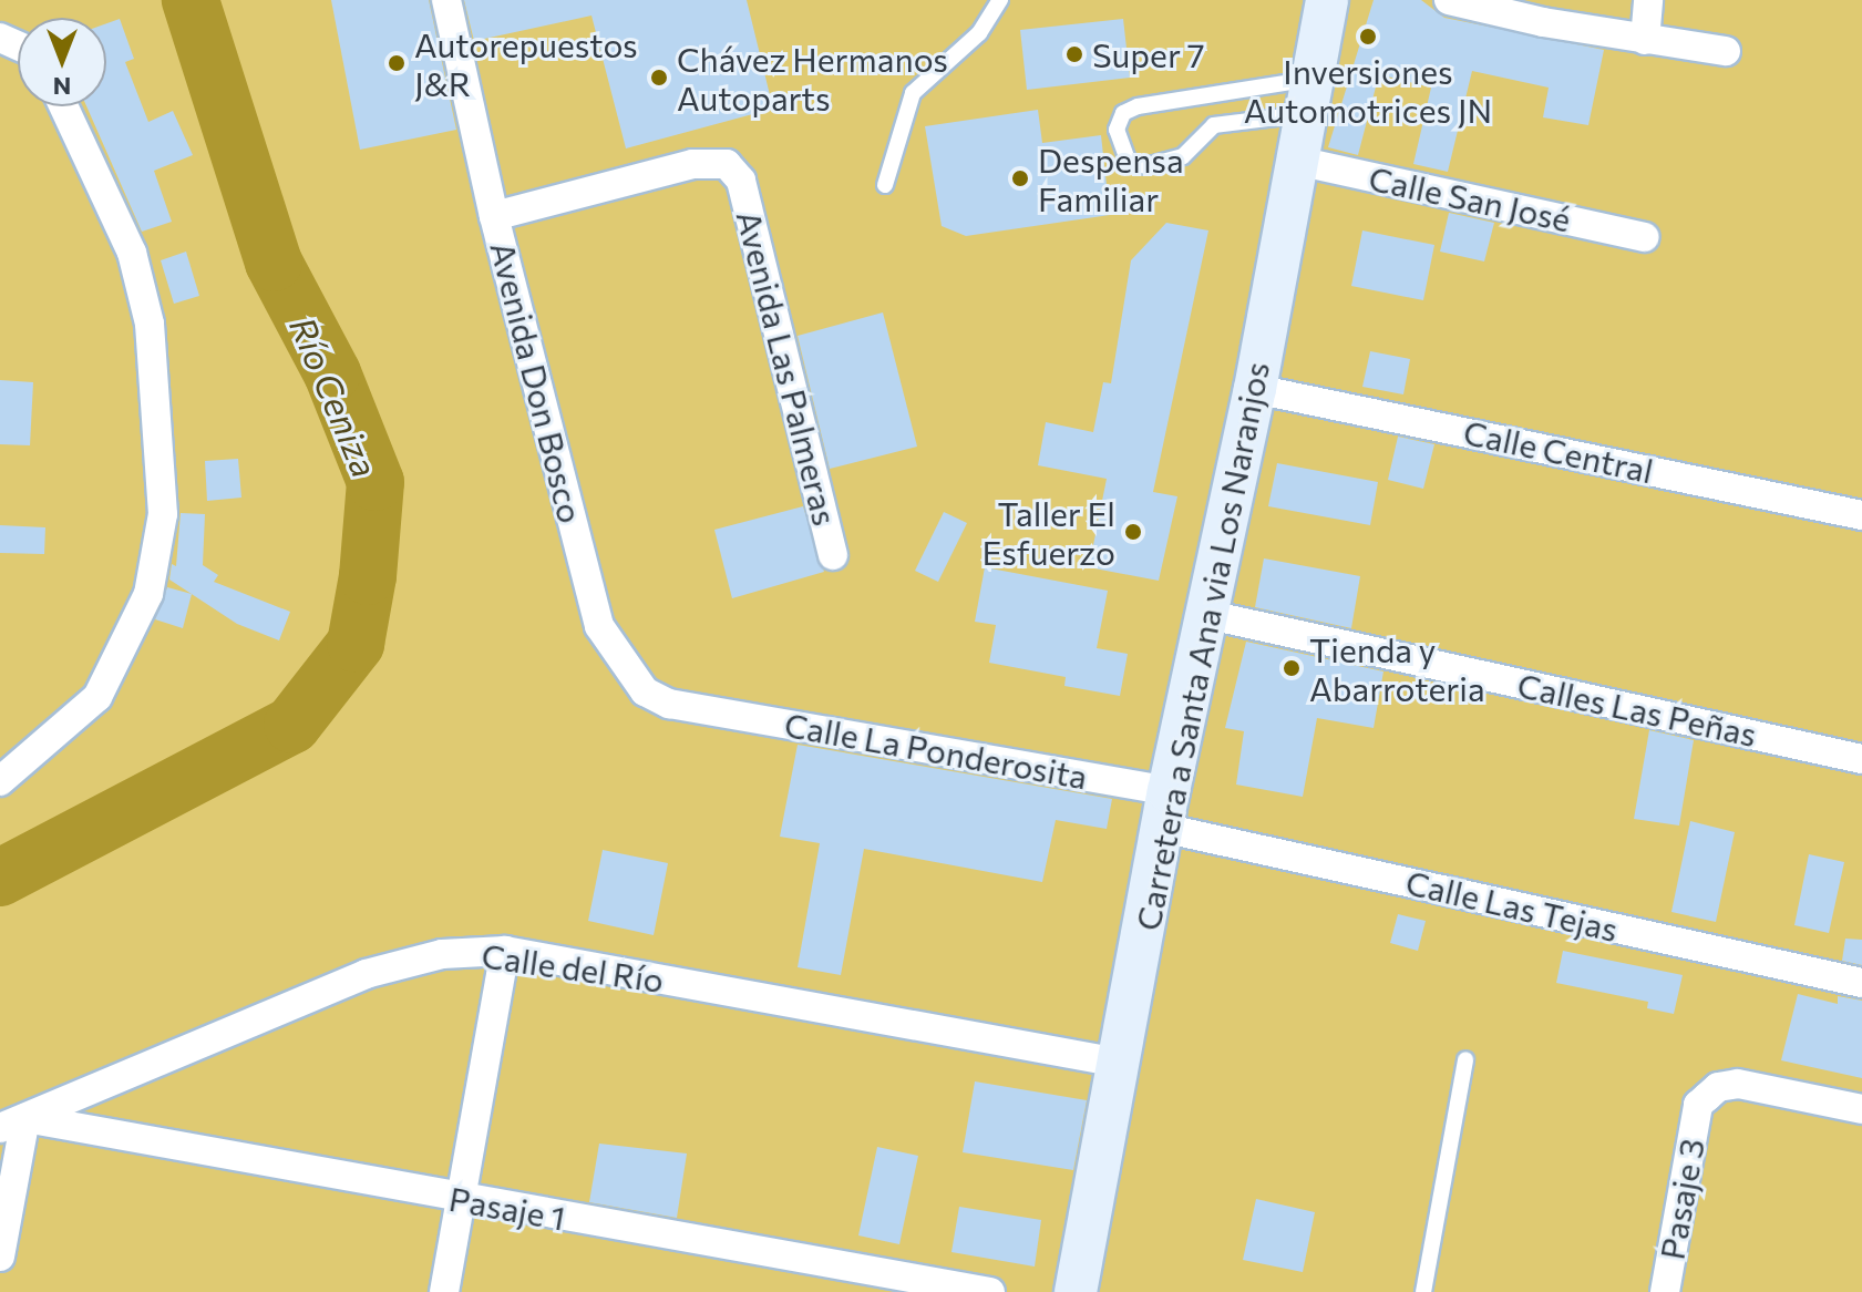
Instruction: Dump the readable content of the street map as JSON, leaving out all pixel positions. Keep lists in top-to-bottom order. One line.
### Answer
{"streets":{"main road":["Carretera a Santa Ana via Los Naranjos"],"street":["Calle San José","Avenida Las Palmeras","Avenida Don Bosco","Calle Central","Calles Las Peñas","Calle La Ponderosita","Calle Las Tejas","Calle del Río","Pasaje 3","Pasaje 1"]},"crossings":[["Calle San José","Carretera a Santa Ana via Los Naranjos"],["Avenida Las Palmeras","Avenida Don Bosco"],["Avenida Don Bosco","Calle La Ponderosita"],["Calle Central","Carretera a Santa Ana via Los Naranjos"],["Carretera a Santa Ana via Los Naranjos","Calles Las Peñas"],["Carretera a Santa Ana via Los Naranjos","Calle La Ponderosita"],["Carretera a Santa Ana via Los Naranjos","Calle Las Tejas"],["Carretera a Santa Ana via Los Naranjos","Calle del Río"],["Calle La Ponderosita","Calle Las Tejas"],["Calle del Río","Pasaje 1"]],"water":["Río Ceniza"],"places":["Inversiones Automotrices JN","Super 7","Autorepuestos J&R","Chávez Hermanos Autoparts","Despensa Familiar","Taller El Esfuerzo","Tienda y Abarroteria"],"north":"bottom"}
